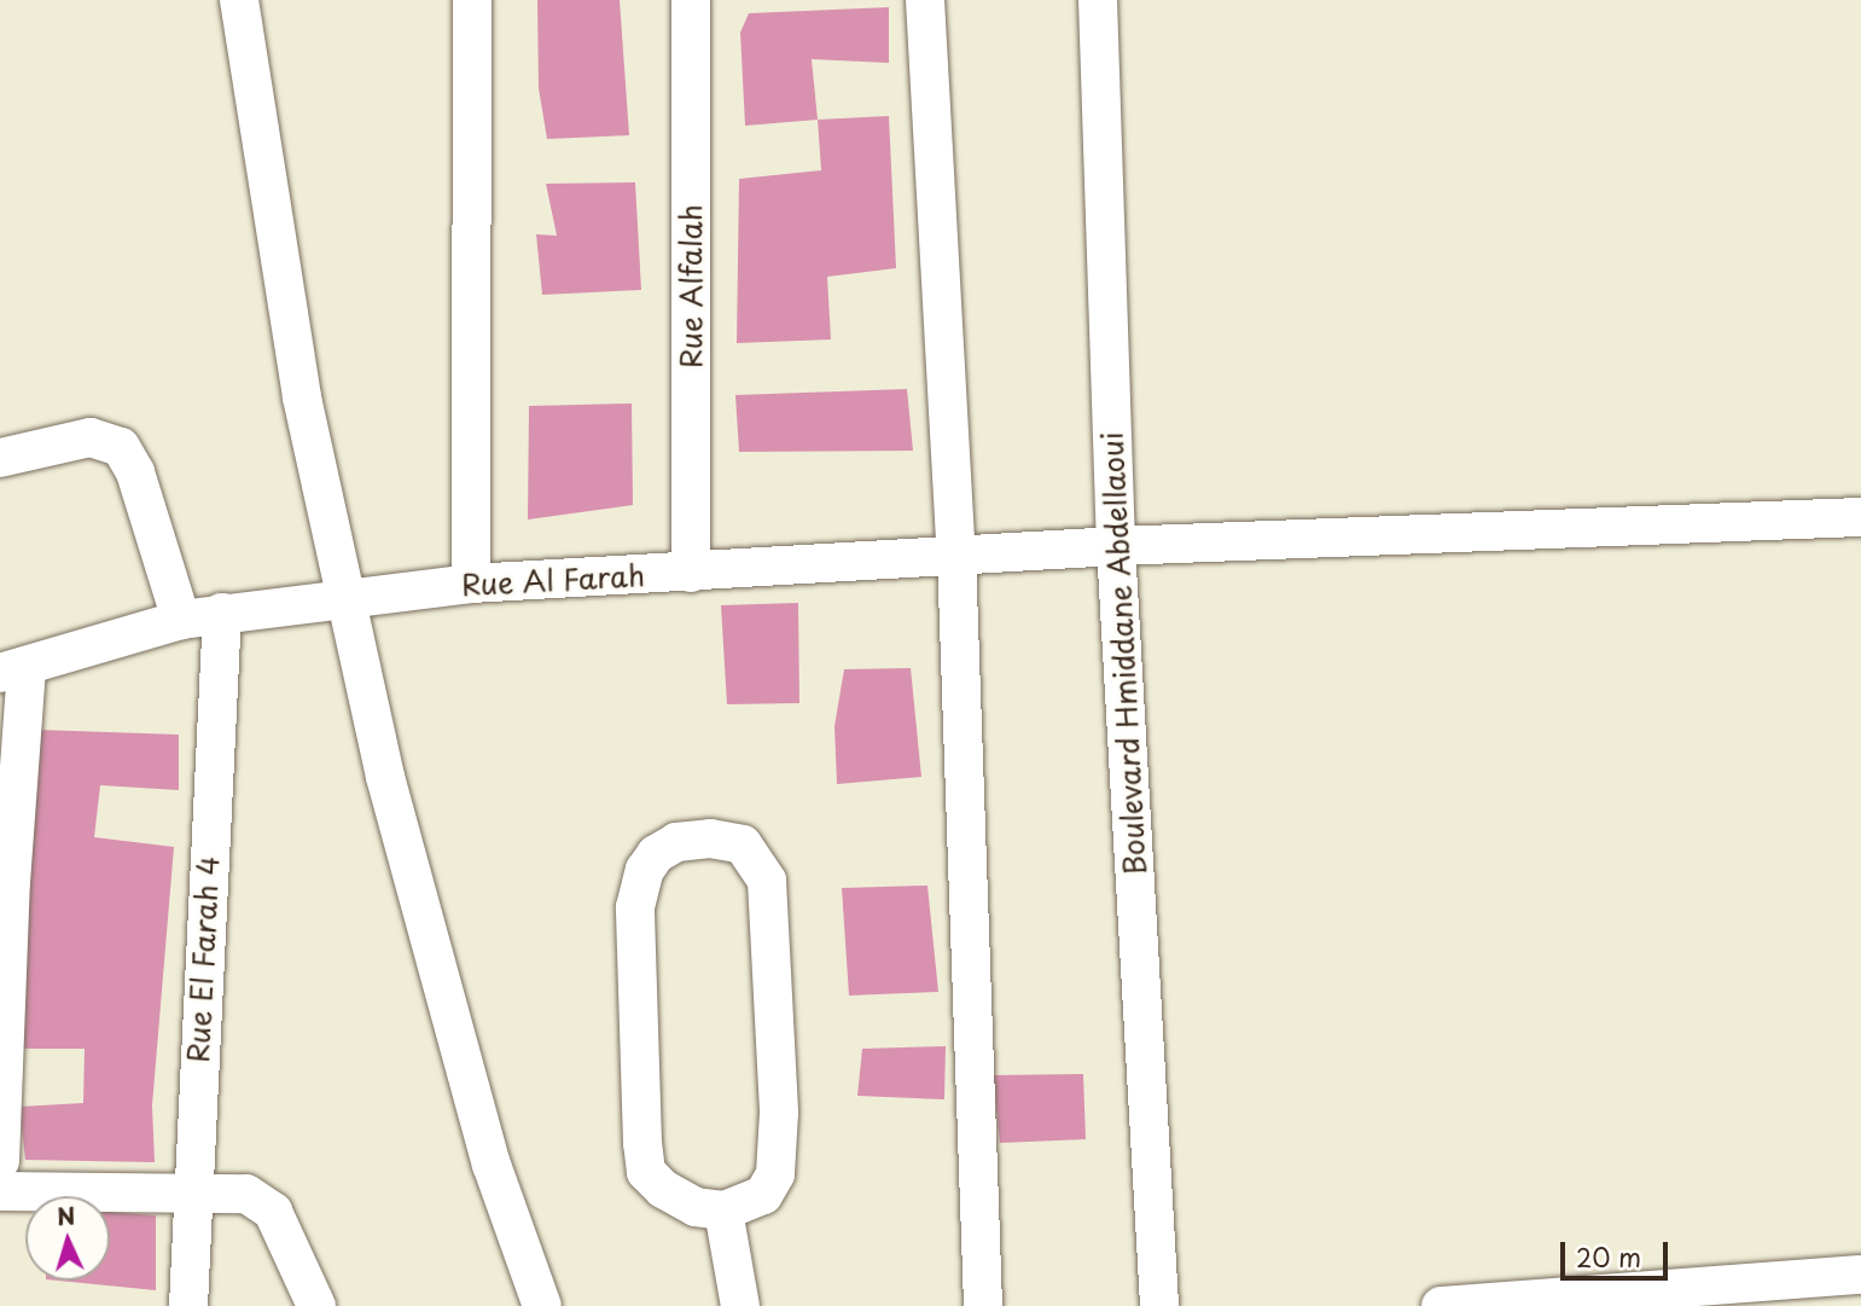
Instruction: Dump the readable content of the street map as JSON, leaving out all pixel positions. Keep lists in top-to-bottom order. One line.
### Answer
{"streets":{"street":["Rue Alfalah","Rue Al Farah","Boulevard Hmiddane Abdellaoui","Rue El Farah 4"]},"crossings":[["Rue Alfalah","Rue Al Farah"],["Rue Al Farah","Boulevard Hmiddane Abdellaoui"],["Rue Al Farah","Rue El Farah 4"]],"scale_bar":"20 m","north":"top"}
